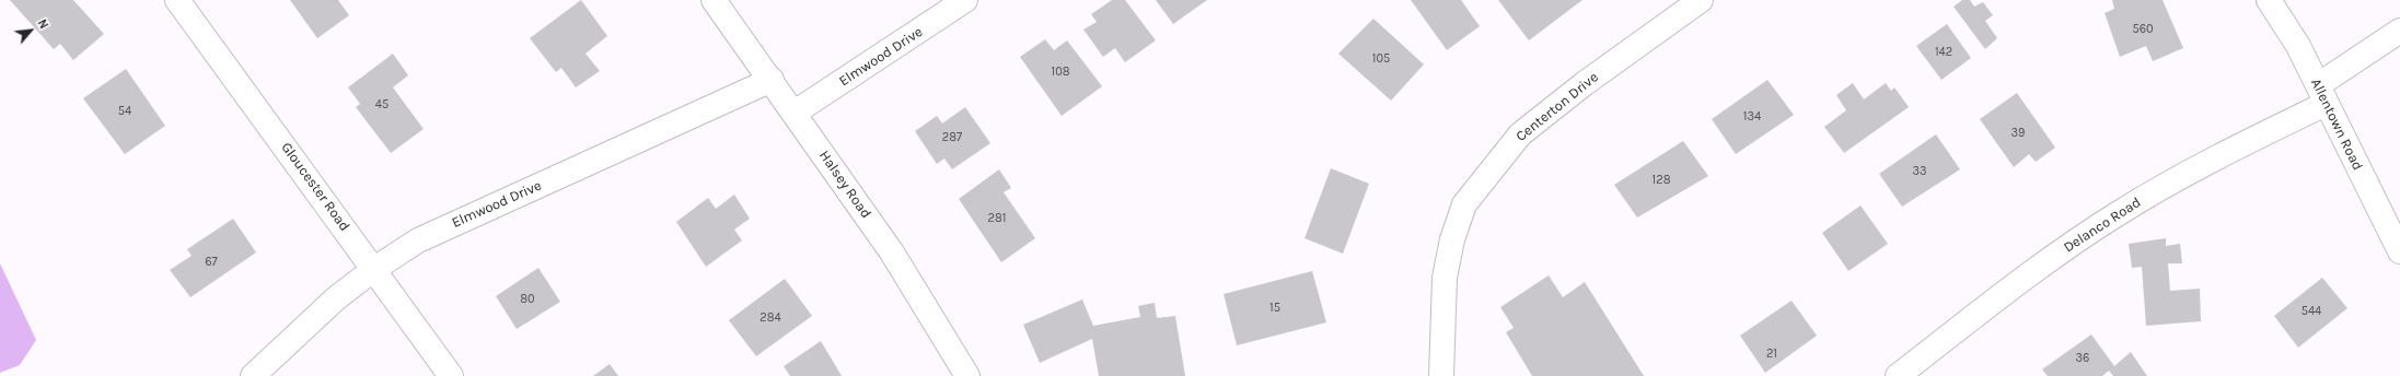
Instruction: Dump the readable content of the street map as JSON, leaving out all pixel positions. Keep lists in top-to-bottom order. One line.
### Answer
{"streets":{"street":["Elmwood Drive","Centerton Drive","Allentown Road","Halsey Road","Gloucester Road","Delanco Road"]},"crossings":[["Elmwood Drive","Halsey Road"],["Elmwood Drive","Gloucester Road"],["Allentown Road","Delanco Road"]],"house_numbers":["560","142","105","108","45","54","134","39","287","33","128","281","67","80","15","544","284","21","36"],"north":"top right"}
